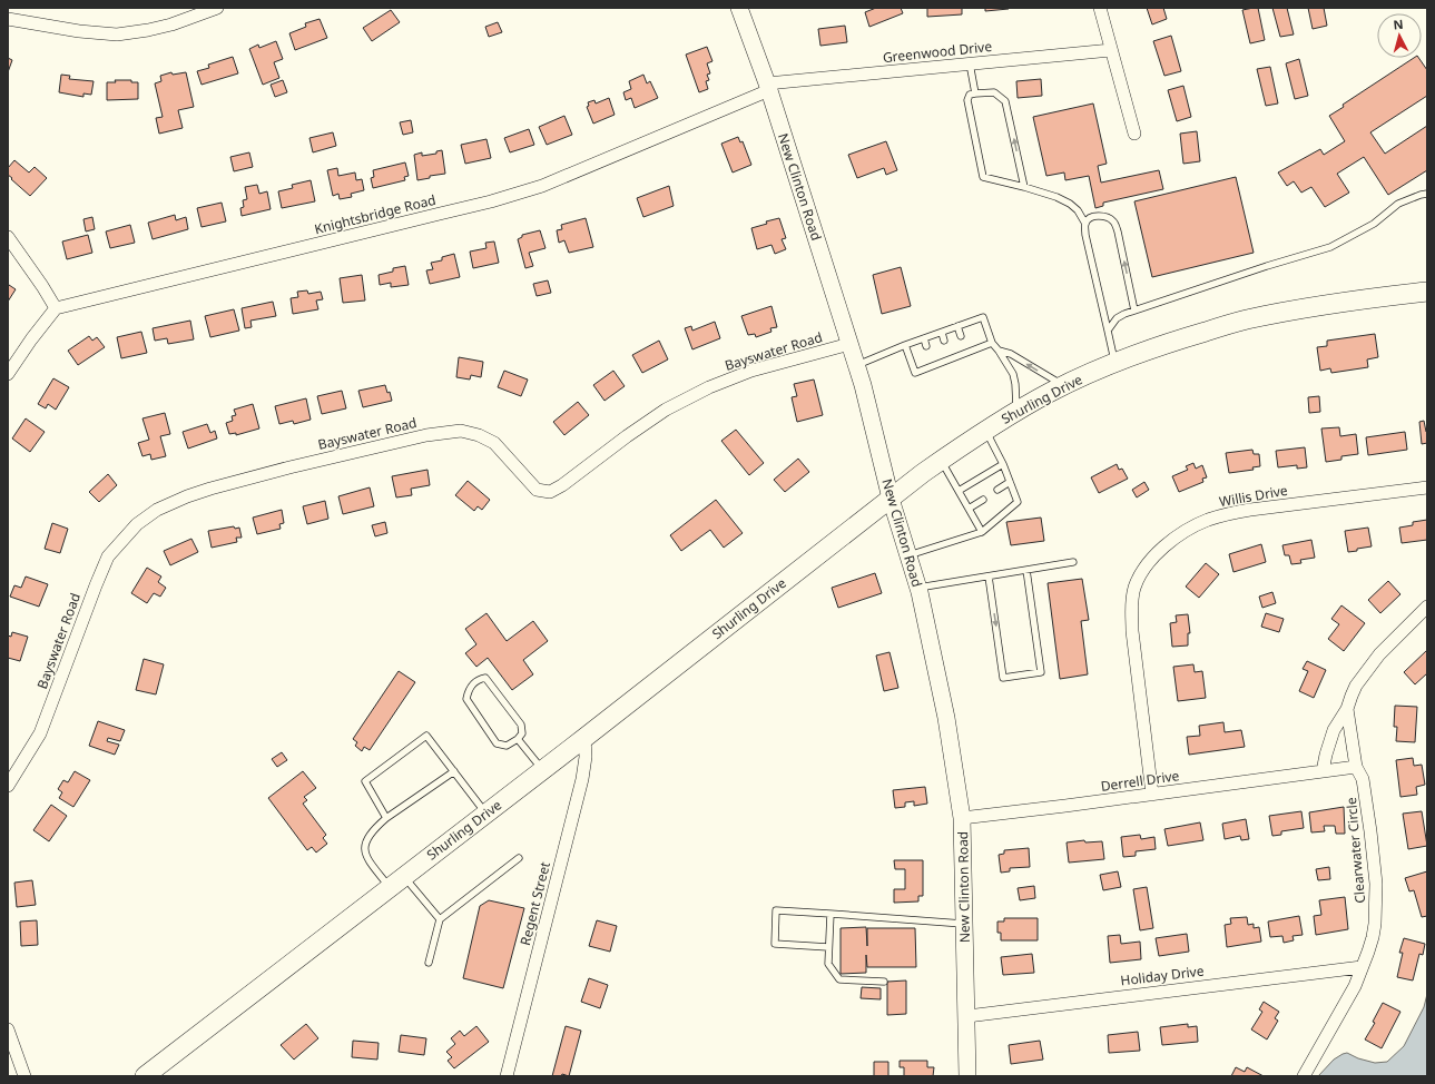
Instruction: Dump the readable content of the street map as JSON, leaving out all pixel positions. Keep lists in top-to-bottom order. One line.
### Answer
{"streets":{"main road":["Shurling Drive"],"street":["Greenwood Drive","New Clinton Road","Knightsbridge Road","Bayswater Road","Willis Drive","Derrell Drive","Clearwater Circle","Regent Street","Holiday Drive"]},"crossings":[["Greenwood Drive","New Clinton Road"],["Greenwood Drive","Knightsbridge Road"],["New Clinton Road","Knightsbridge Road"],["New Clinton Road","Bayswater Road"],["New Clinton Road","Shurling Drive"],["New Clinton Road","Derrell Drive"],["New Clinton Road","Holiday Drive"],["Shurling Drive","Regent Street"],["Willis Drive","Derrell Drive"],["Derrell Drive","Clearwater Circle"],["Clearwater Circle","Holiday Drive"]],"north":"top"}
